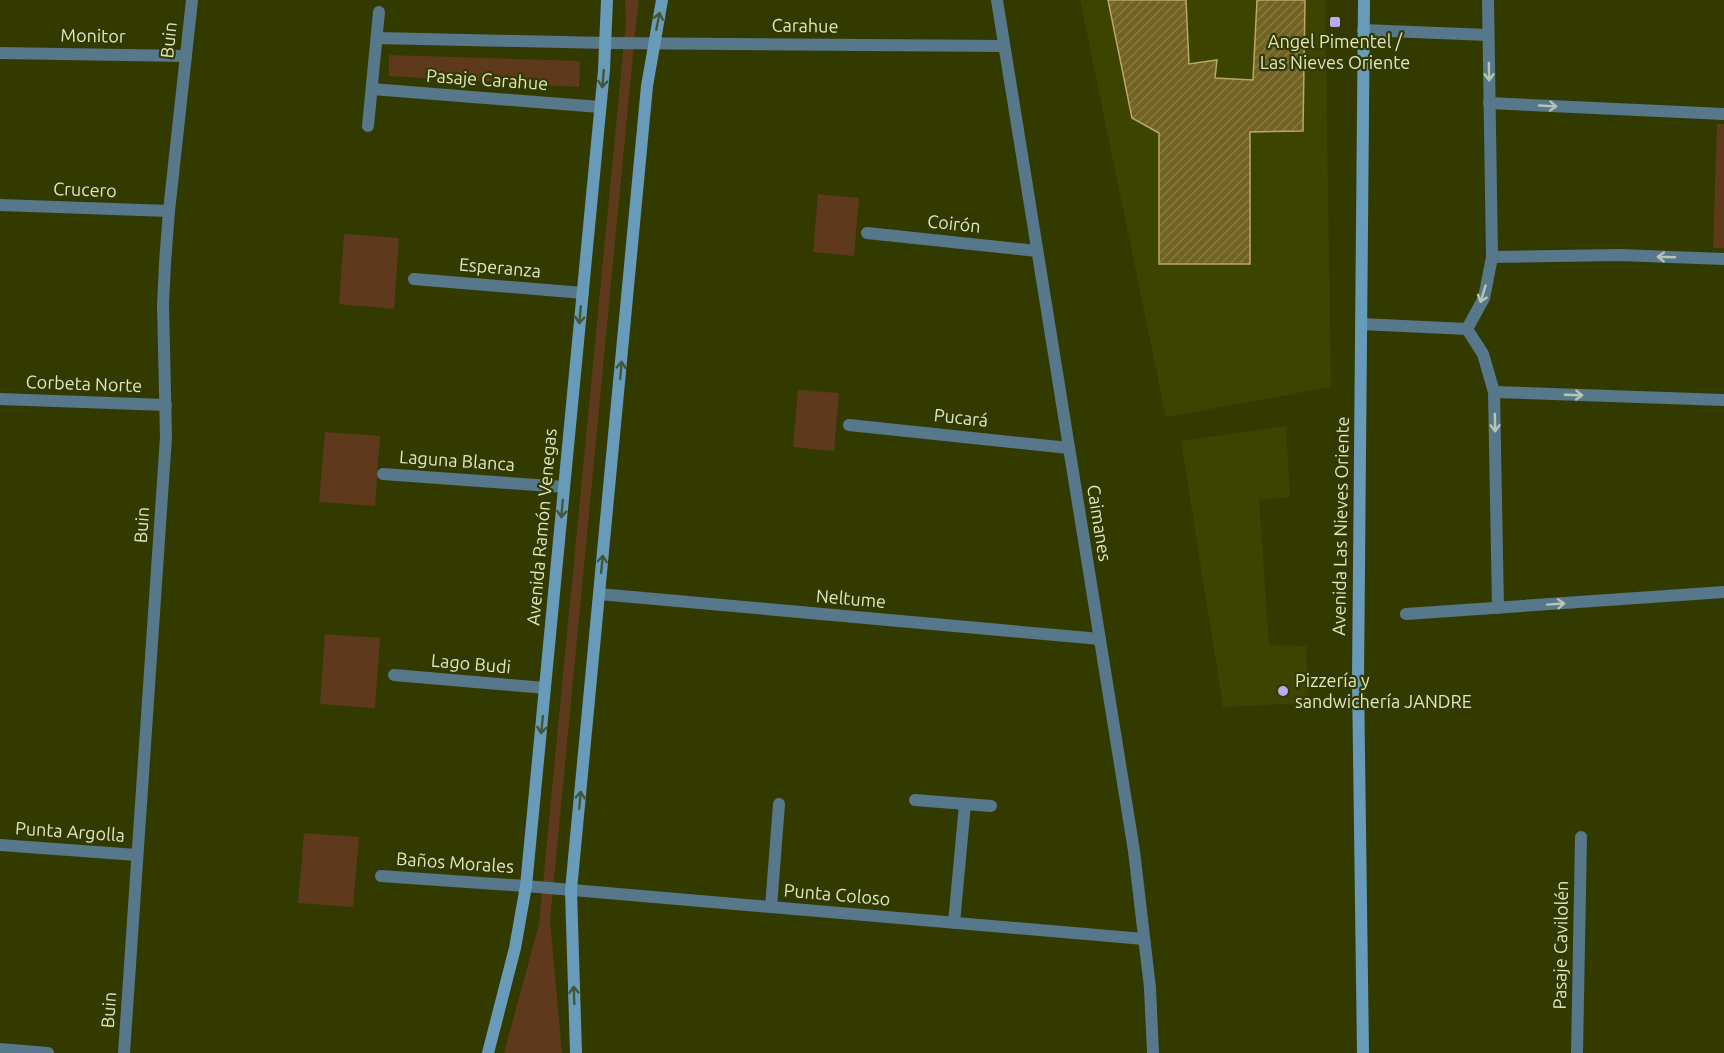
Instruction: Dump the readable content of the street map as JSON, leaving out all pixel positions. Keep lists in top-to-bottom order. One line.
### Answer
{"streets":{"street":["Carahue","Monitor","Buin","Pasaje Carahue","Crucero","Coirón","Esperanza","Corbeta Norte","Pucará","Laguna Blanca","Caimanes","Avenida Las Nieves Oriente","Avenida Ramón Venegas","Neltume","Lago Budi","Punta Argolla","Baños Morales","Punta Coloso","Pasaje Cavilolén"]},"crossings":[["Carahue","Pasaje Carahue"],["Carahue","Caimanes"],["Carahue","Avenida Ramón Venegas"],["Monitor","Buin"],["Buin","Crucero"],["Buin","Corbeta Norte"],["Buin","Punta Argolla"],["Pasaje Carahue","Avenida Ramón Venegas"],["Coirón","Caimanes"],["Esperanza","Avenida Ramón Venegas"],["Pucará","Caimanes"],["Laguna Blanca","Avenida Ramón Venegas"],["Caimanes","Neltume"],["Caimanes","Punta Coloso"],["Avenida Ramón Venegas","Lago Budi"],["Avenida Ramón Venegas","Baños Morales"],["Avenida Ramón Venegas","Punta Coloso"],["Baños Morales","Punta Coloso"]],"places":{"transit":["Angel Pimentel / Las Nieves Oriente"],"other":["Pizzería y sandwichería JANDRE"]}}
